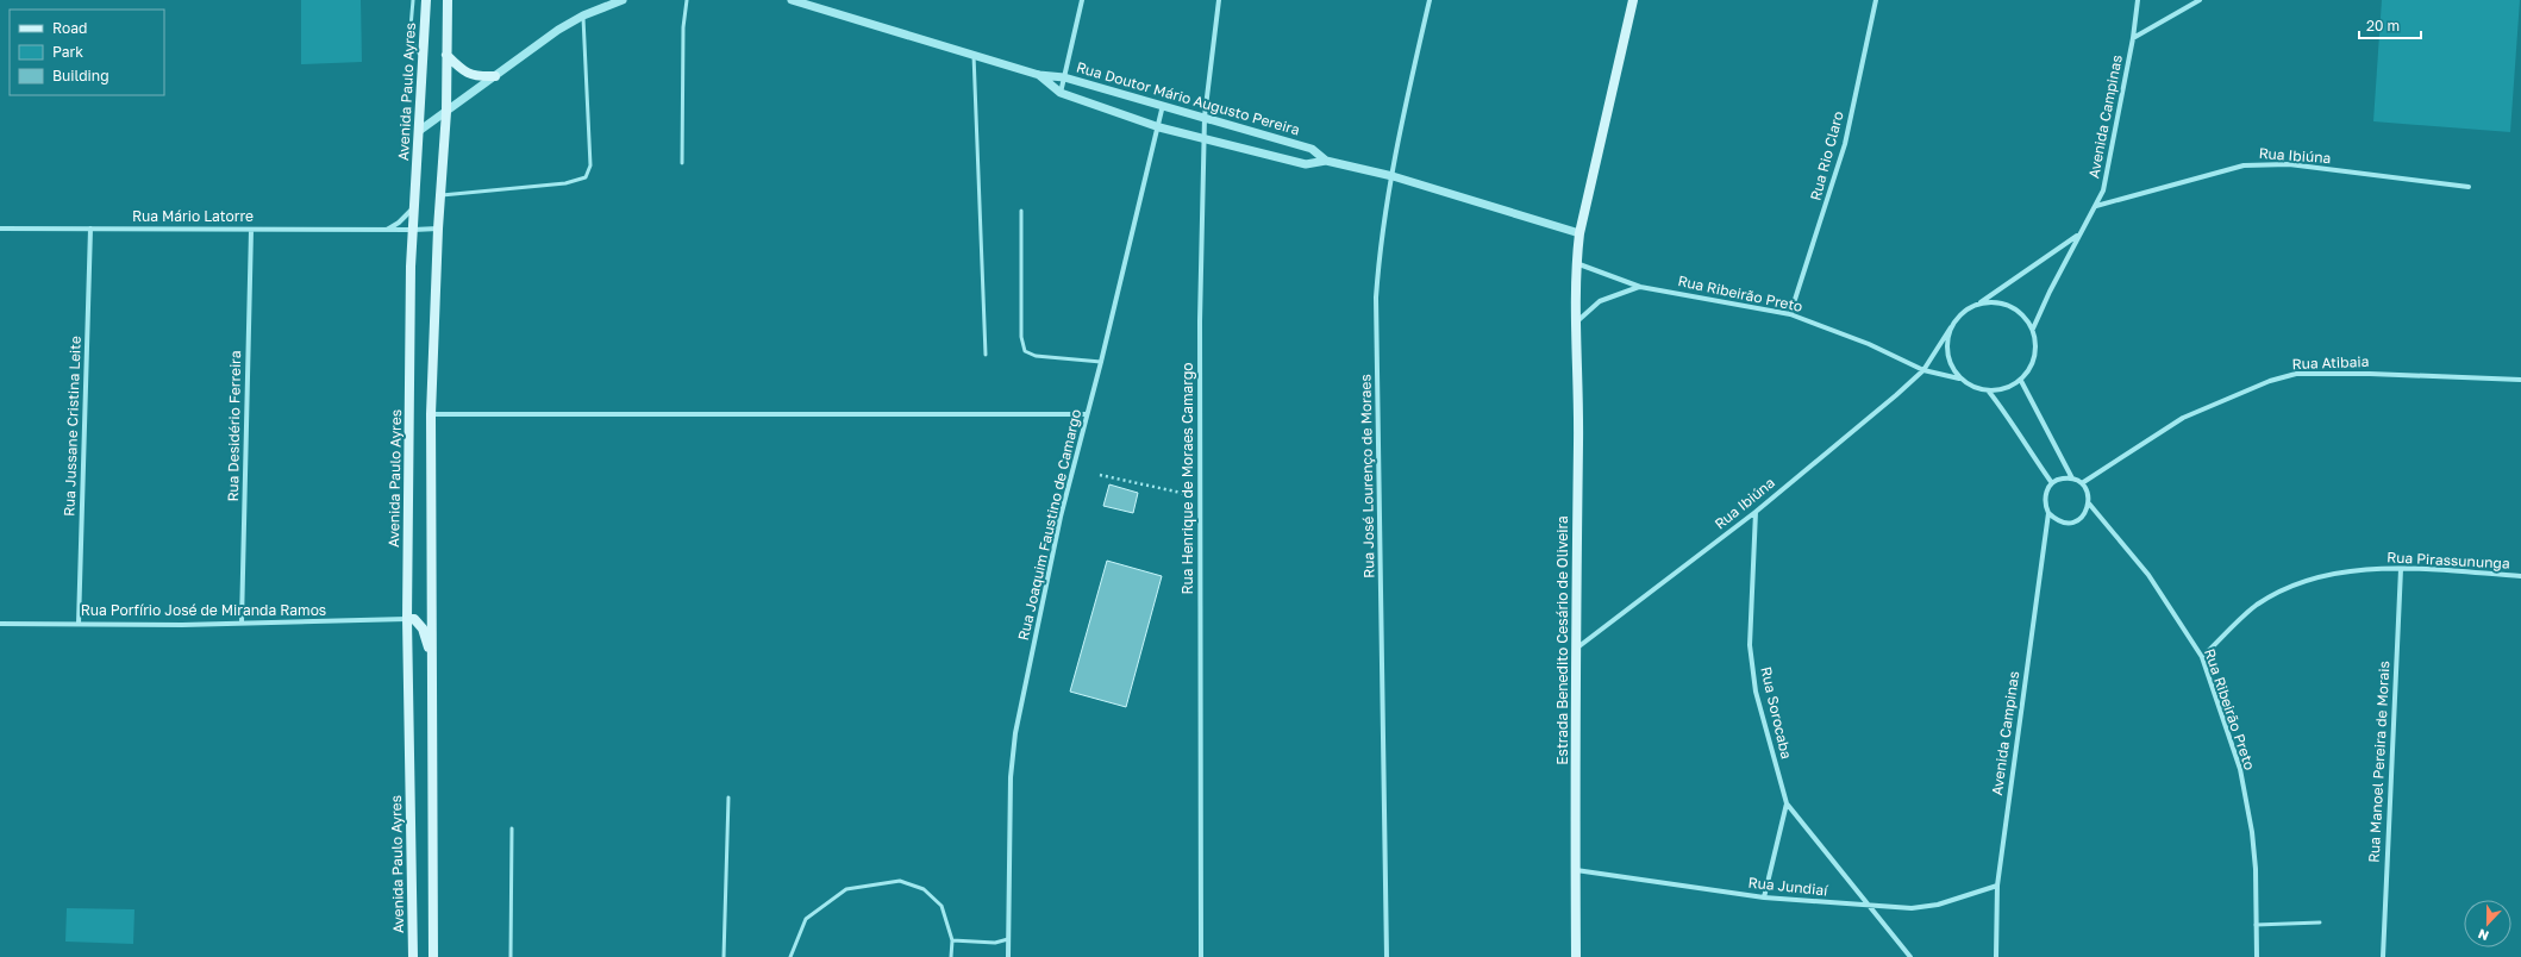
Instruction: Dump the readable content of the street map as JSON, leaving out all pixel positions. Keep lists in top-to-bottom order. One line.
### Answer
{"streets":{"main road":["Avenida Paulo Ayres","Estrada Benedito Cesário de Oliveira"],"street":["Rua Doutor Mário Augusto Pereira","Avenida Campinas","Rua Rio Claro","Rua Ibiúna","Rua Mário Latorre","Rua Ribeirão Preto","Rua Atibaia","Rua Jussane Cristina Leite","Rua Desidério Ferreira","Rua José Lourenço de Moraes","Rua Henrique de Moraes Camargo","Rua Joaquim Faustino de Camargo","Rua Pirassununga","Rua Porfírio José de Miranda Ramos","Rua Sorocaba","Rua Manoel Pereira de Morais","Rua Jundiaí"]},"crossings":[["Avenida Paulo Ayres","Rua Mário Latorre"],["Avenida Paulo Ayres","Rua Porfírio José de Miranda Ramos"],["Rua Doutor Mário Augusto Pereira","Rua José Lourenço de Moraes"],["Rua Doutor Mário Augusto Pereira","Rua Henrique de Moraes Camargo"],["Rua Doutor Mário Augusto Pereira","Rua Joaquim Faustino de Camargo"],["Rua Doutor Mário Augusto Pereira","Estrada Benedito Cesário de Oliveira"],["Avenida Campinas","Rua Ibiúna"],["Avenida Campinas","Rua Ribeirão Preto"],["Avenida Campinas","Rua Atibaia"],["Avenida Campinas","Rua Jundiaí"],["Rua Rio Claro","Rua Ribeirão Preto"],["Rua Ibiúna","Rua Ribeirão Preto"],["Rua Ibiúna","Estrada Benedito Cesário de Oliveira"],["Rua Ibiúna","Rua Sorocaba"],["Rua Mário Latorre","Rua Jussane Cristina Leite"],["Rua Mário Latorre","Rua Desidério Ferreira"],["Rua Ribeirão Preto","Rua Atibaia"],["Rua Ribeirão Preto","Rua Pirassununga"],["Rua Ribeirão Preto","Estrada Benedito Cesário de Oliveira"],["Rua Jussane Cristina Leite","Rua Porfírio José de Miranda Ramos"],["Rua Desidério Ferreira","Rua Porfírio José de Miranda Ramos"],["Rua Pirassununga","Rua Manoel Pereira de Morais"],["Estrada Benedito Cesário de Oliveira","Rua Jundiaí"],["Rua Sorocaba","Rua Jundiaí"]],"legend":["Road","Park","Building"],"scale_bar":"20 m","north":"bottom"}
